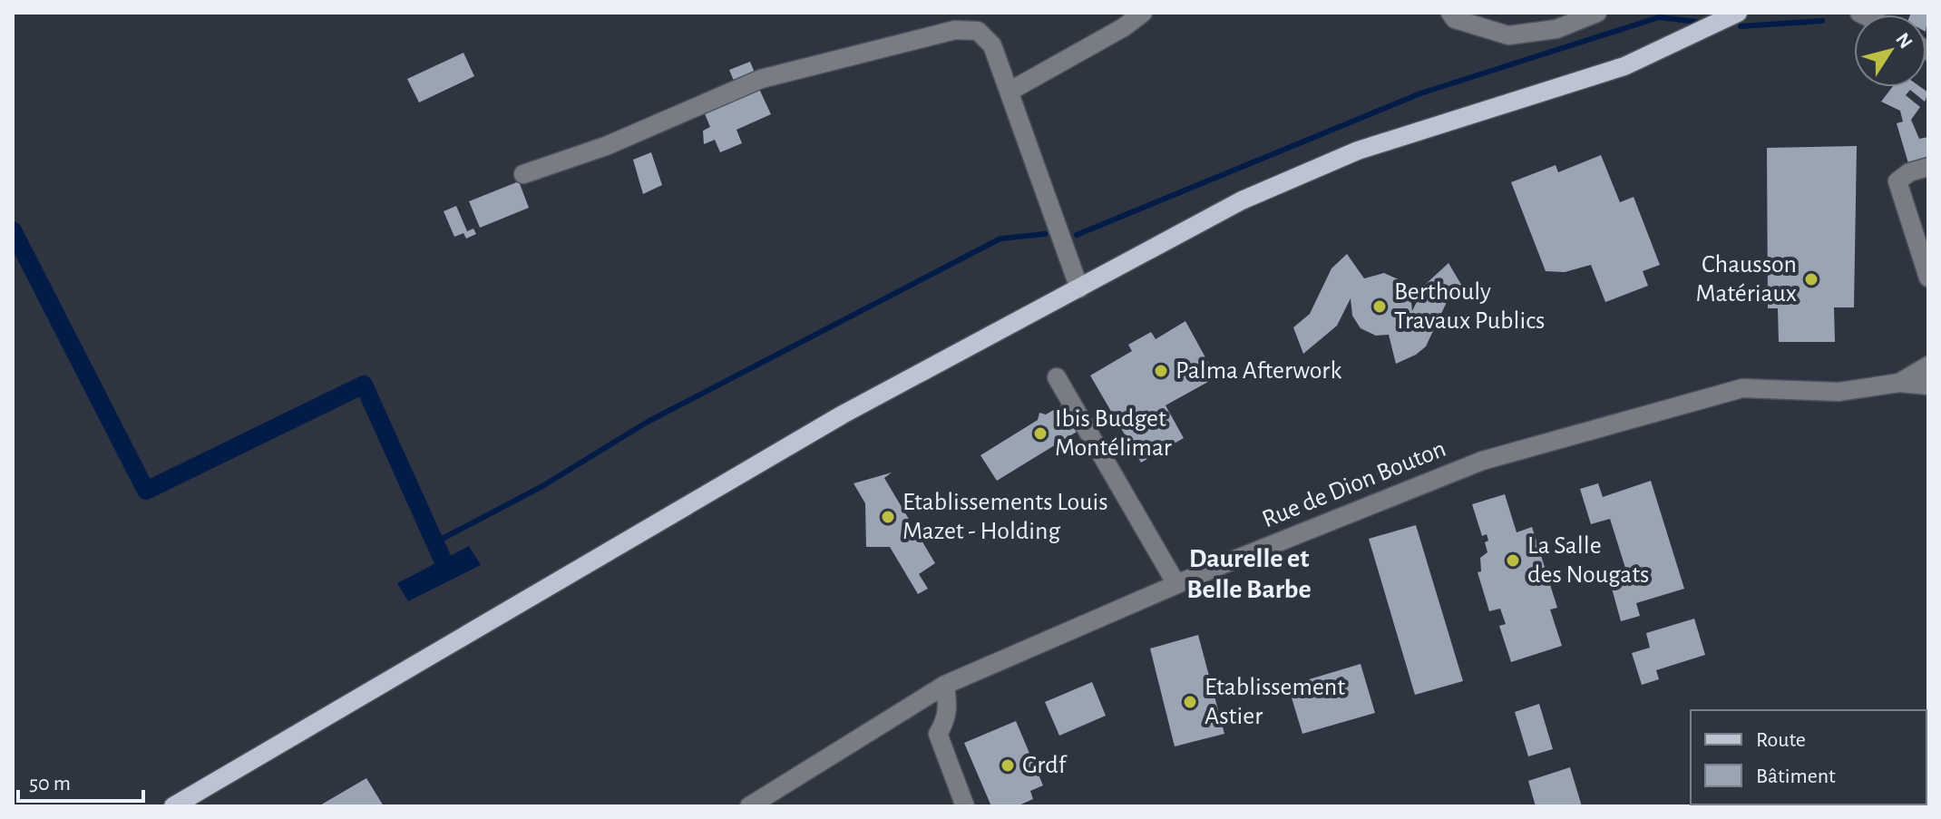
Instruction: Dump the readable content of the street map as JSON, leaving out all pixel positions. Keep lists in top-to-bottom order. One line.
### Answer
{"streets":{"street":["Rue de Dion Bouton"]},"districts":["Daurelle et Belle Barbe"],"places":["Chausson Matériaux","Berthouly Travaux Publics","Palma Afterwork","Ibis Budget Montélimar","Etablissements Louis Mazet - Holding","La Salle des Nougats","Etablissement Astier","Grdf"],"legend":["Route","Bâtiment"],"scale_bar":"50 m","north":"top right"}
